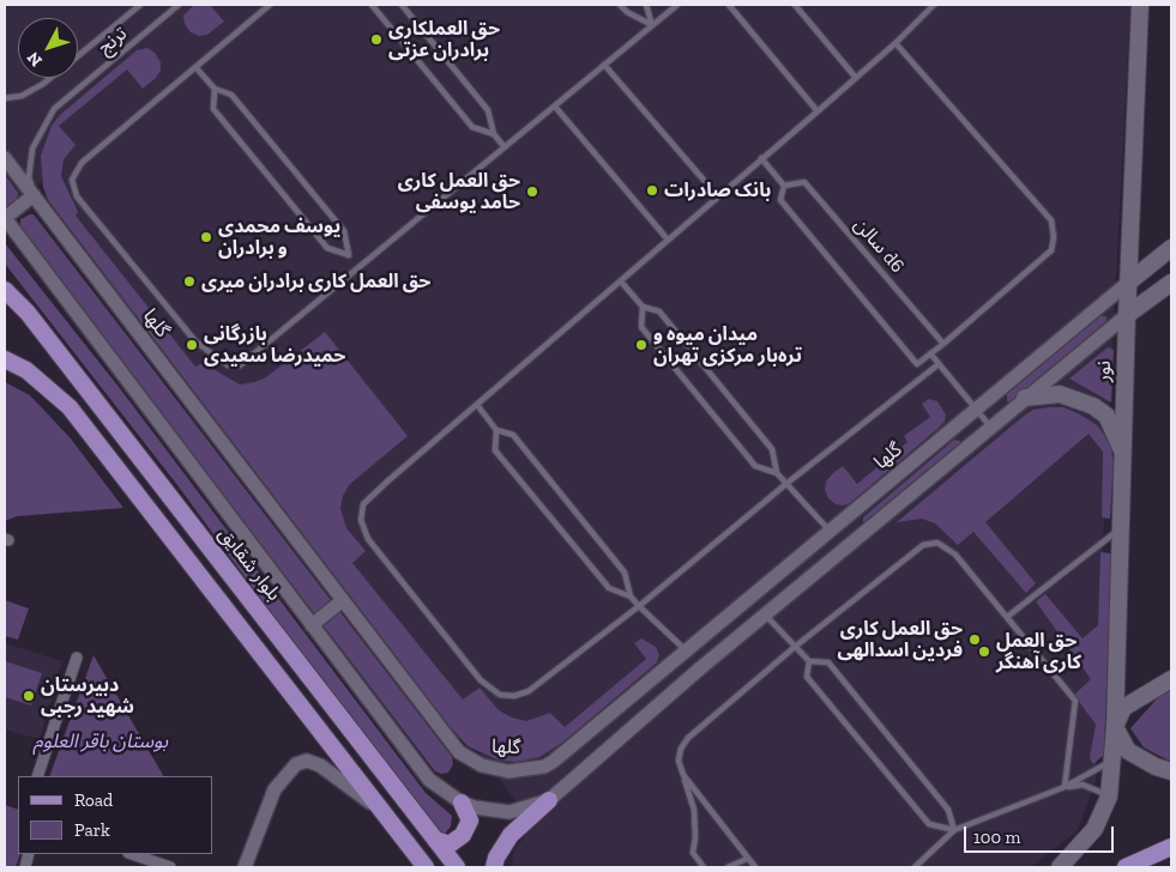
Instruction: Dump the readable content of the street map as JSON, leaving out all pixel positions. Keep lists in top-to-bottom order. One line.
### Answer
{"streets":{"main road":["نور","بلوار شقایق"],"street":["گلها"],"lane":["ترنج","سالن d6"]},"crossings":[["ترنج","گلها"],["گلها","نور"]],"parks":["بوستان باقر العلوم"],"places":["حق العملکاری برادران عزتی","بانک صادرات","حق العمل کاری حامد یوسفی","یوسف محمدی و برادران","حق العمل کاری برادران میری","بازرگانی حمیدرضا سعیدی","میدان میوه و تره‌بار مرکزی تهران","حق العمل کاری فردین اسدالهی","حق العمل کاری آهنگر","دبیرستان شهید رجبی"],"legend":["Road","Park"],"scale_bar":"100 m","north":"bottom left"}
